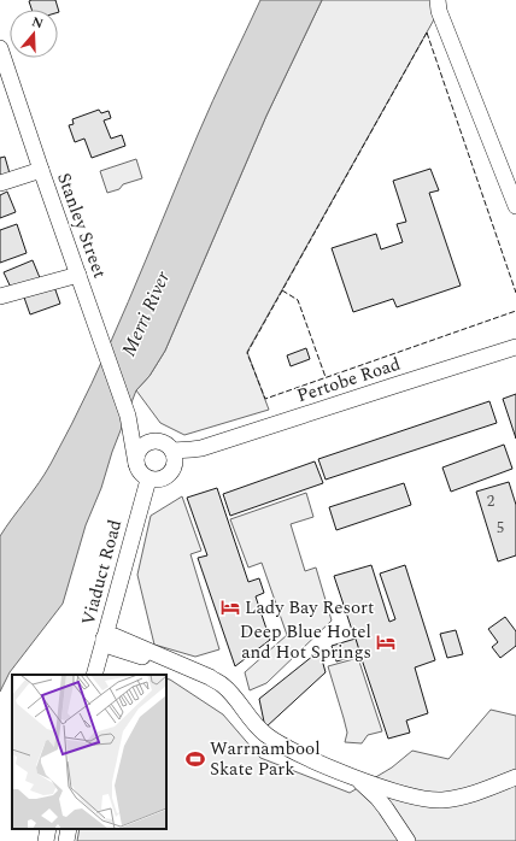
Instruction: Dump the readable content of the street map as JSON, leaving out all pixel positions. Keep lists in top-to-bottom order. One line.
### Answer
{"streets":{"street":["Stanley Street","Pertobe Road","Viaduct Road"]},"crossings":[["Stanley Street","Pertobe Road"],["Stanley Street","Viaduct Road"],["Pertobe Road","Viaduct Road"]],"water":["Merri River"],"places":{"hotel":["Lady Bay Resort","Deep Blue Hotel and Hot Springs"],"sports":["Warrnambool Skate Park"]},"house_numbers":["2","5"],"north":"top"}
